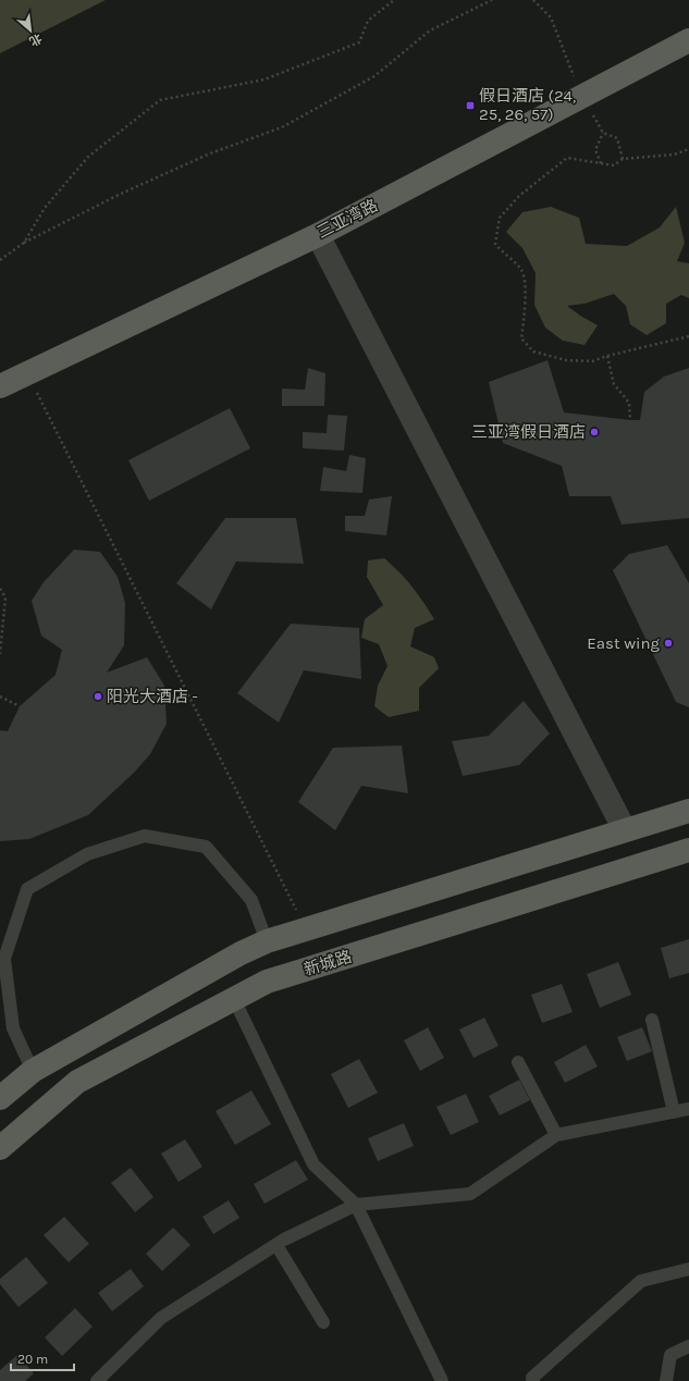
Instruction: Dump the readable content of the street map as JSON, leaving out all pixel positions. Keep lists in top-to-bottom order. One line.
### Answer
{"streets":{"main road":["三亚湾路","新城路"]},"places":{"transit":["假日酒店 (24, 25, 26, 57)"],"other":["三亚湾假日酒店","East wing","阳光大酒店 -"]},"scale_bar":"20 m","north":"bottom right"}
